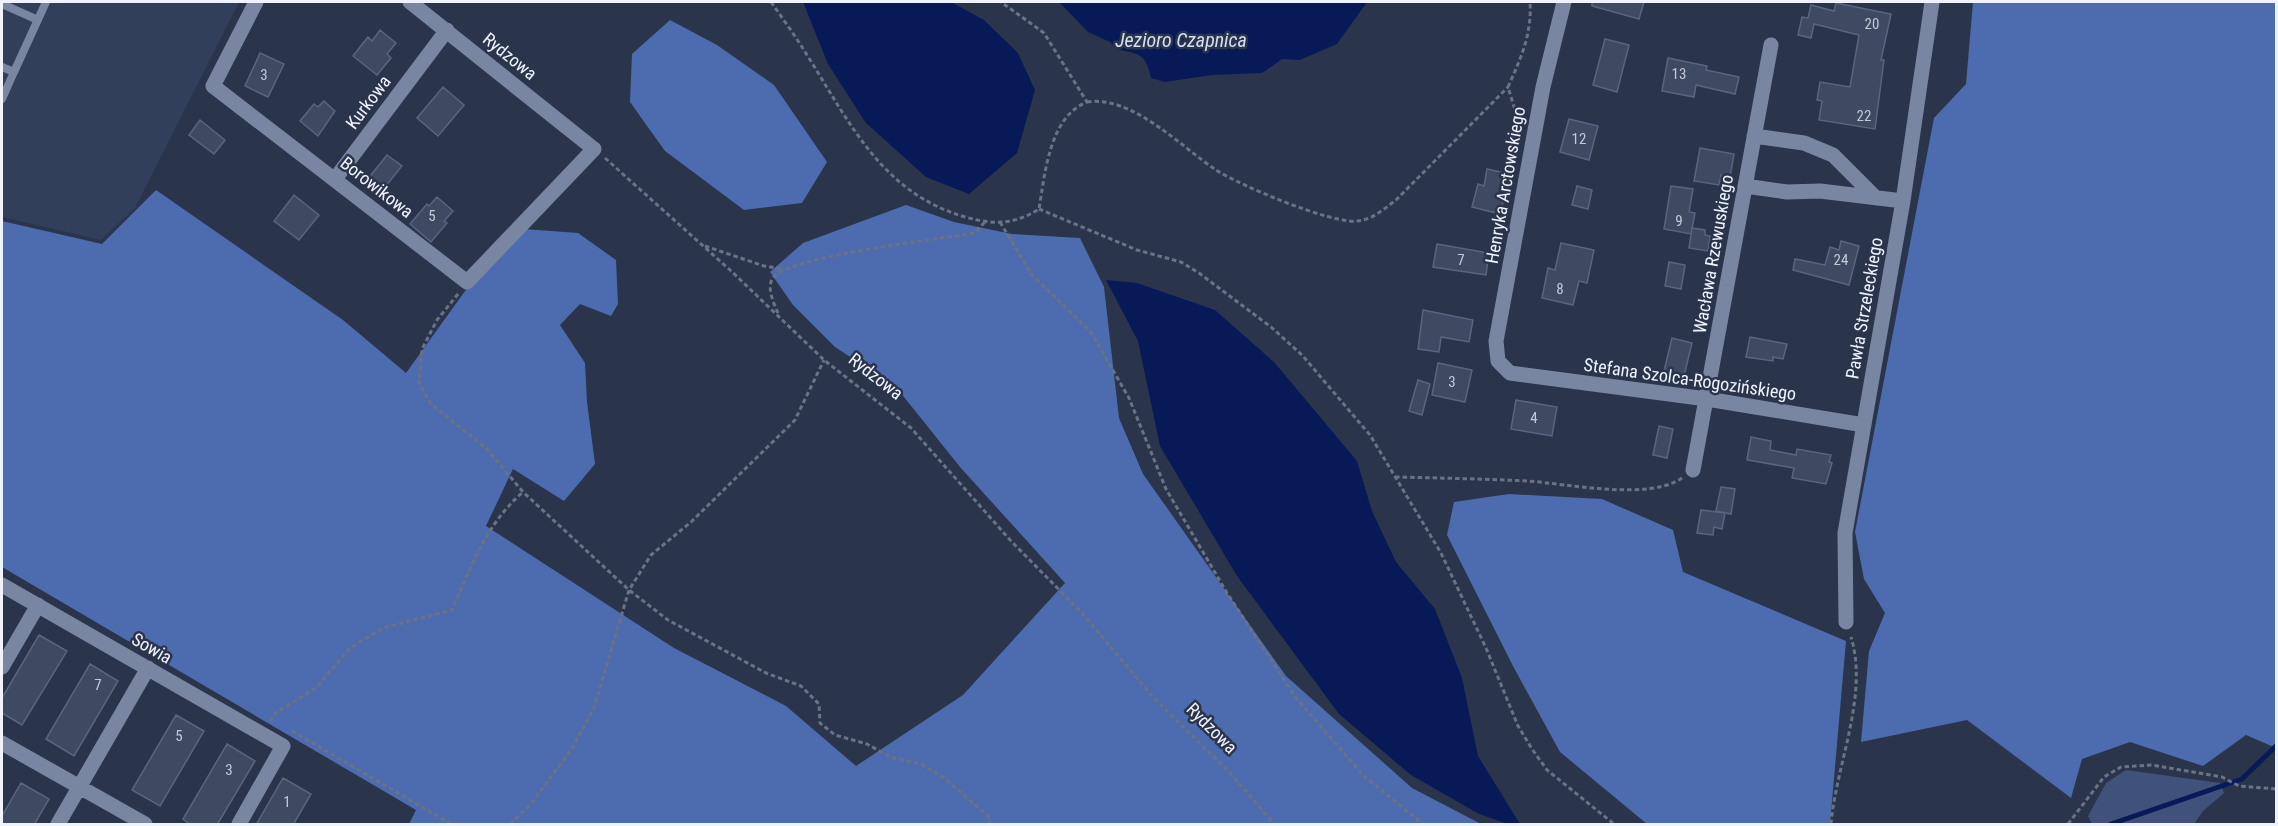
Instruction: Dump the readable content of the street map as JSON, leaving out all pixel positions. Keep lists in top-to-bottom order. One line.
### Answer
{"streets":{"street":["Rydzowa","Kurkowa","Henryka Arctowskiego","Borowikowa","Wacława Rzewuskiego","Pawła Strzeleckiego","Stefana Szolca-Rogozińskiego","Sowia"]},"crossings":[["Rydzowa","Kurkowa"],["Kurkowa","Borowikowa"],["Henryka Arctowskiego","Stefana Szolca-Rogozińskiego"],["Wacława Rzewuskiego","Stefana Szolca-Rogozińskiego"],["Pawła Strzeleckiego","Stefana Szolca-Rogozińskiego"]],"water":["Jezioro Czapnica"],"house_numbers":["20","13","3","22","12","5","9","7","24","8","3","4","7","5","3","1"]}
